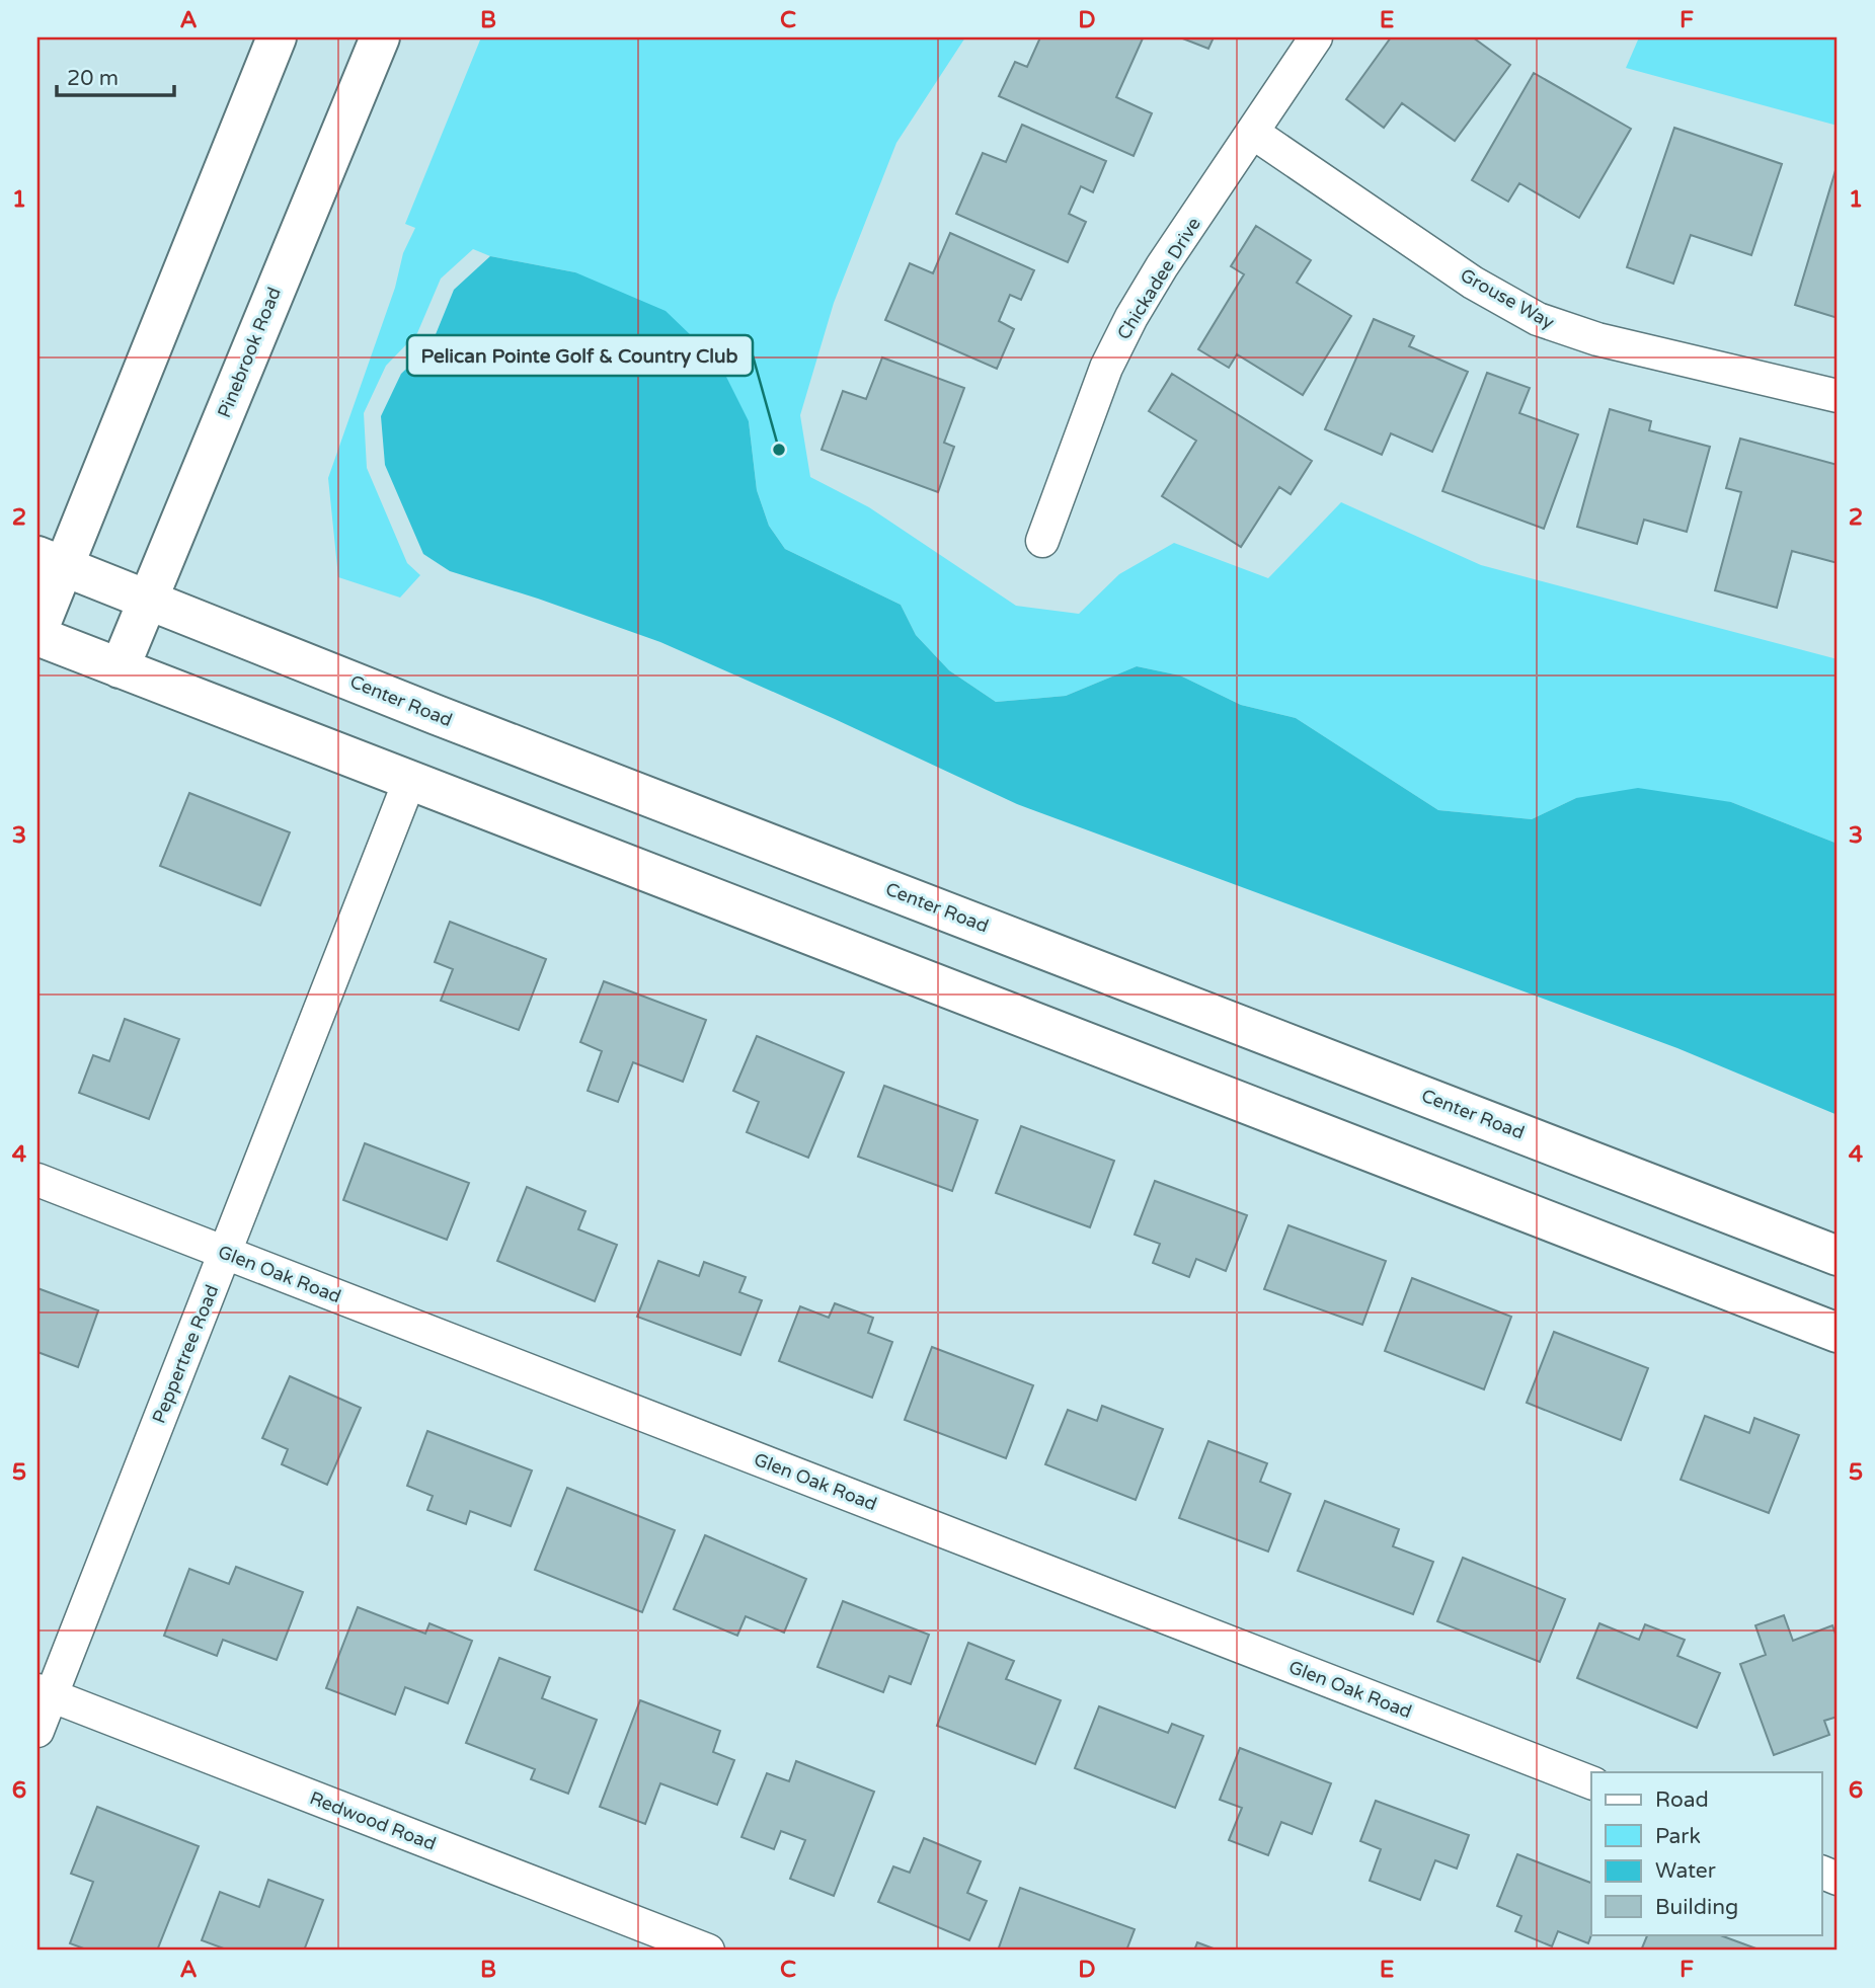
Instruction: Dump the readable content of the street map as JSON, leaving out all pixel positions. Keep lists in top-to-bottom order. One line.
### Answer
{"streets":{"street":["Chickadee Drive","Grouse Way","Pinebrook Road","Center Road","Glen Oak Road","Peppertree Road","Redwood Road"]},"crossings":[["Chickadee Drive","Grouse Way"],["Pinebrook Road","Center Road"],["Glen Oak Road","Peppertree Road"],["Peppertree Road","Redwood Road"]],"places":["Pelican Pointe Golf & Country Club"],"legend":["Road","Park","Water","Building"],"scale_bar":"20 m","grid":{"columns":["A","B","C","D","E","F"],"rows":["1","2","3","4","5","6"]}}
